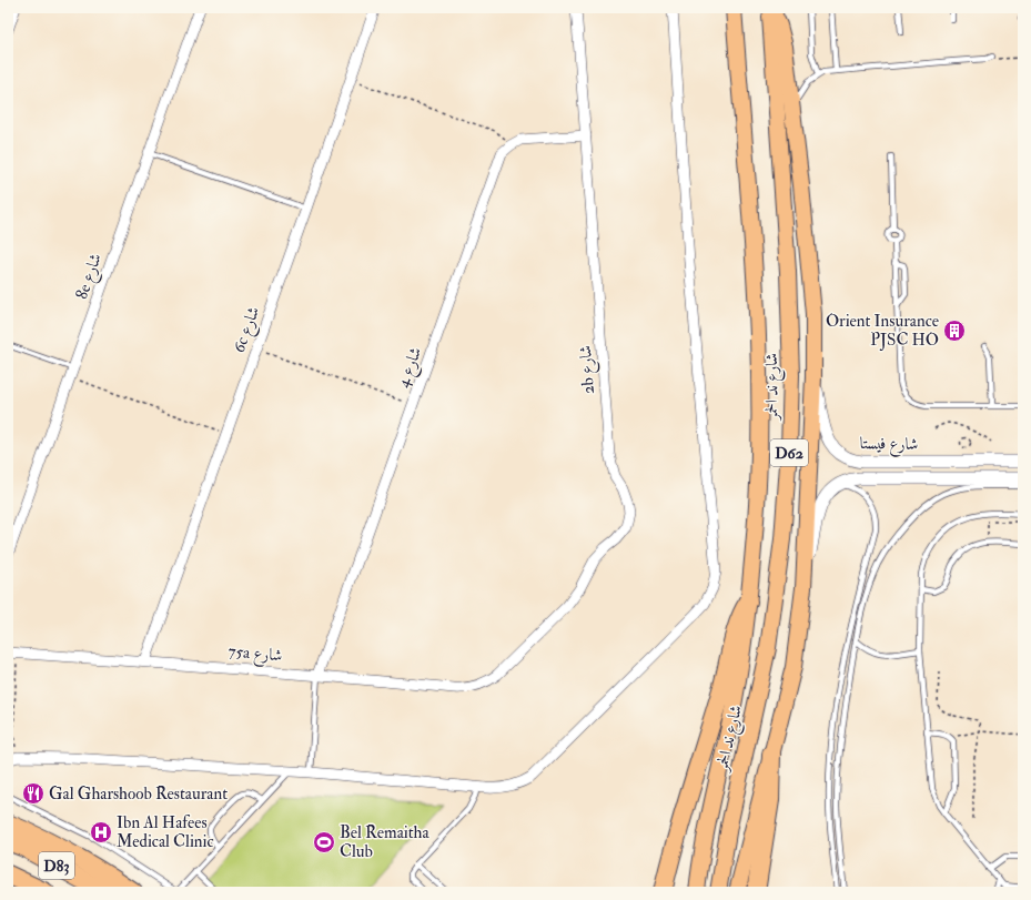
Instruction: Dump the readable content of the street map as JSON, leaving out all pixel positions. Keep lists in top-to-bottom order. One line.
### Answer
{"streets":{"highway":["D83"],"main road":["شارع ند الحمر","D62"],"street":["8e شارع","6c شارع","شارع 4","2b شارع","شارع فيستا","75a شارع"]},"crossings":[["6c شارع","75a شارع"],["شارع 4","75a شارع"],["2b شارع","75a شارع"]],"places":{"building":["Orient Insurance PJSC HO"],"restaurant":["Gal Gharshoob Restaurant"],"hospital":["Ibn Al Hafees Medical Clinic"],"sports":["Bel Remaitha Club"]}}
